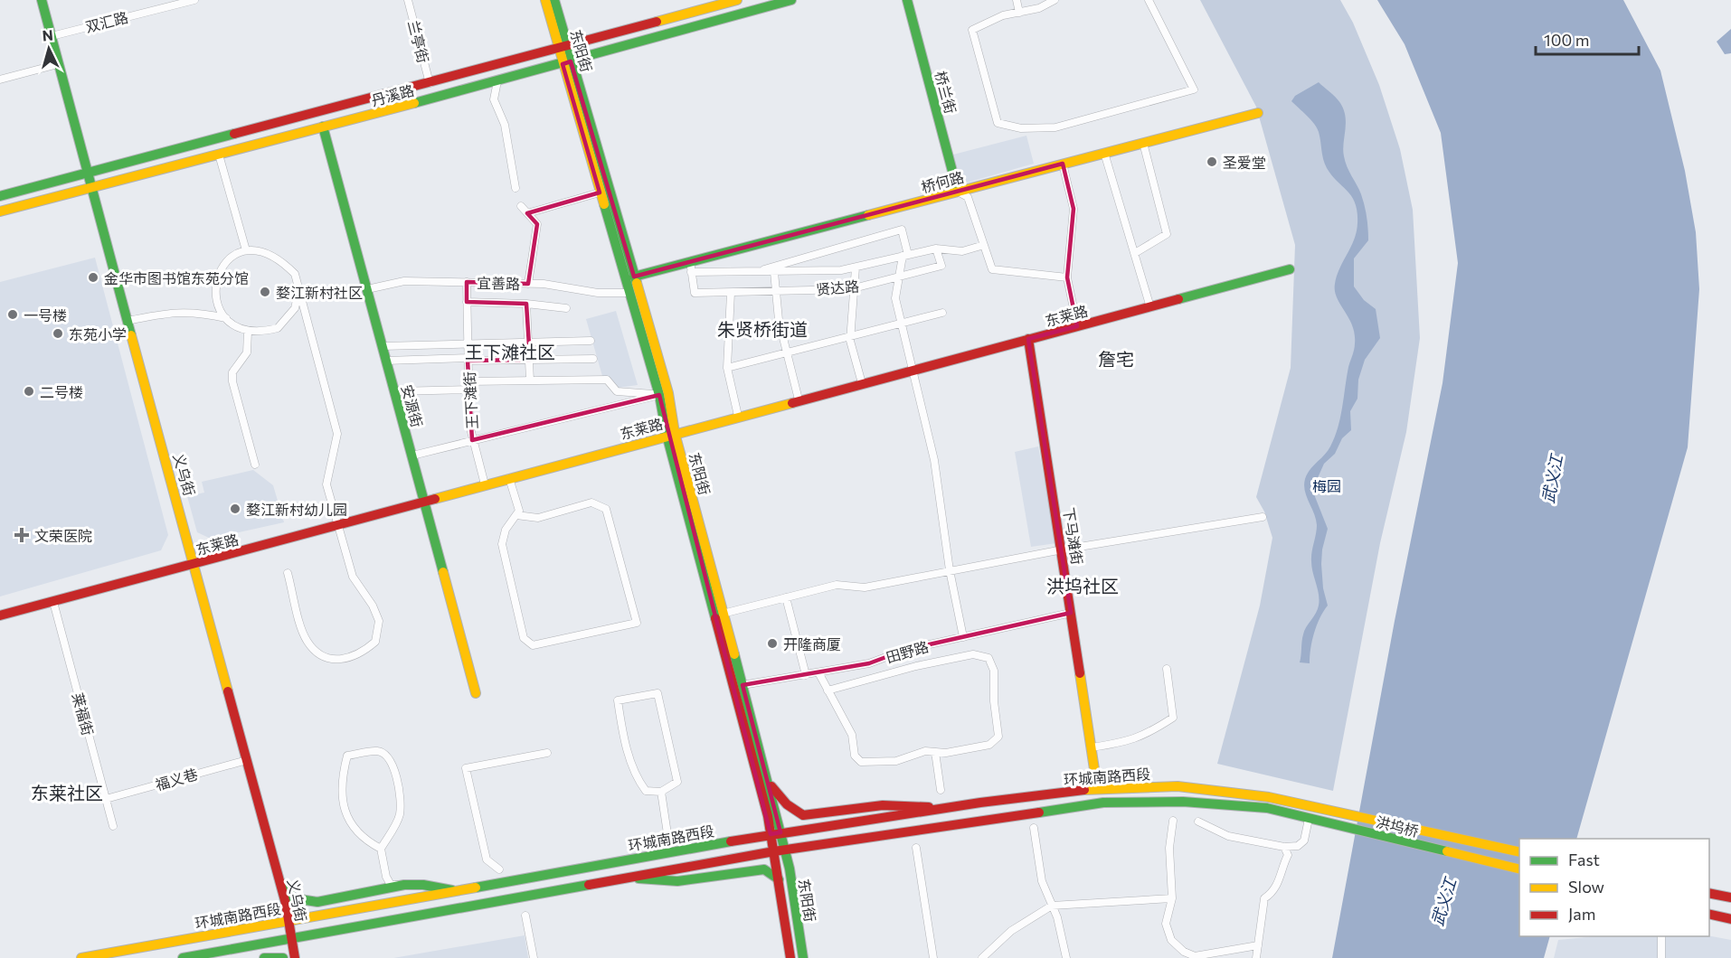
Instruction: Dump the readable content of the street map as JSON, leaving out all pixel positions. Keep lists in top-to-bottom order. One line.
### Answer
{"streets":{"main road":["东阳街","桥兰街","丹溪路","桥何路","东莱路","安源街","义乌街","下马滩街","环城南路西段","洪坞桥"],"street":["双汇路","兰亭街","宜善路","贤达路","王下滩街","田野路","莱福街","福义巷"]},"crossings":[["双汇路","义乌街"],["兰亭街","丹溪路"],["东阳街","丹溪路"],["东阳街","桥何路"],["东阳街","宜善路"],["东阳街","东莱路"],["东阳街","田野路"],["东阳街","环城南路西段"],["桥兰街","桥何路"],["丹溪路","安源街"],["丹溪路","义乌街"],["桥何路","贤达路"],["宜善路","王下滩街"],["宜善路","安源街"],["东莱路","王下滩街"],["东莱路","安源街"],["东莱路","义乌街"],["东莱路","下马滩街"],["东莱路","莱福街"],["义乌街","环城南路西段"],["义乌街","福义巷"],["下马滩街","田野路"],["莱福街","福义巷"],["环城南路西段","洪坞桥"]],"districts":["朱贤桥街道","王下滩社区","詹宅","洪坞社区","东莱社区"],"water":["武义江"],"parks":["梅园"],"places":{"other":["圣爱堂","金华市图书馆东苑分馆","婺江新村社区","一号楼","东苑小学","二号楼","婺江新村幼儿园","开隆商厦"],"health":["文荣医院"]},"legend":["Fast","Slow","Jam"],"scale_bar":"100 m","north":"top"}
